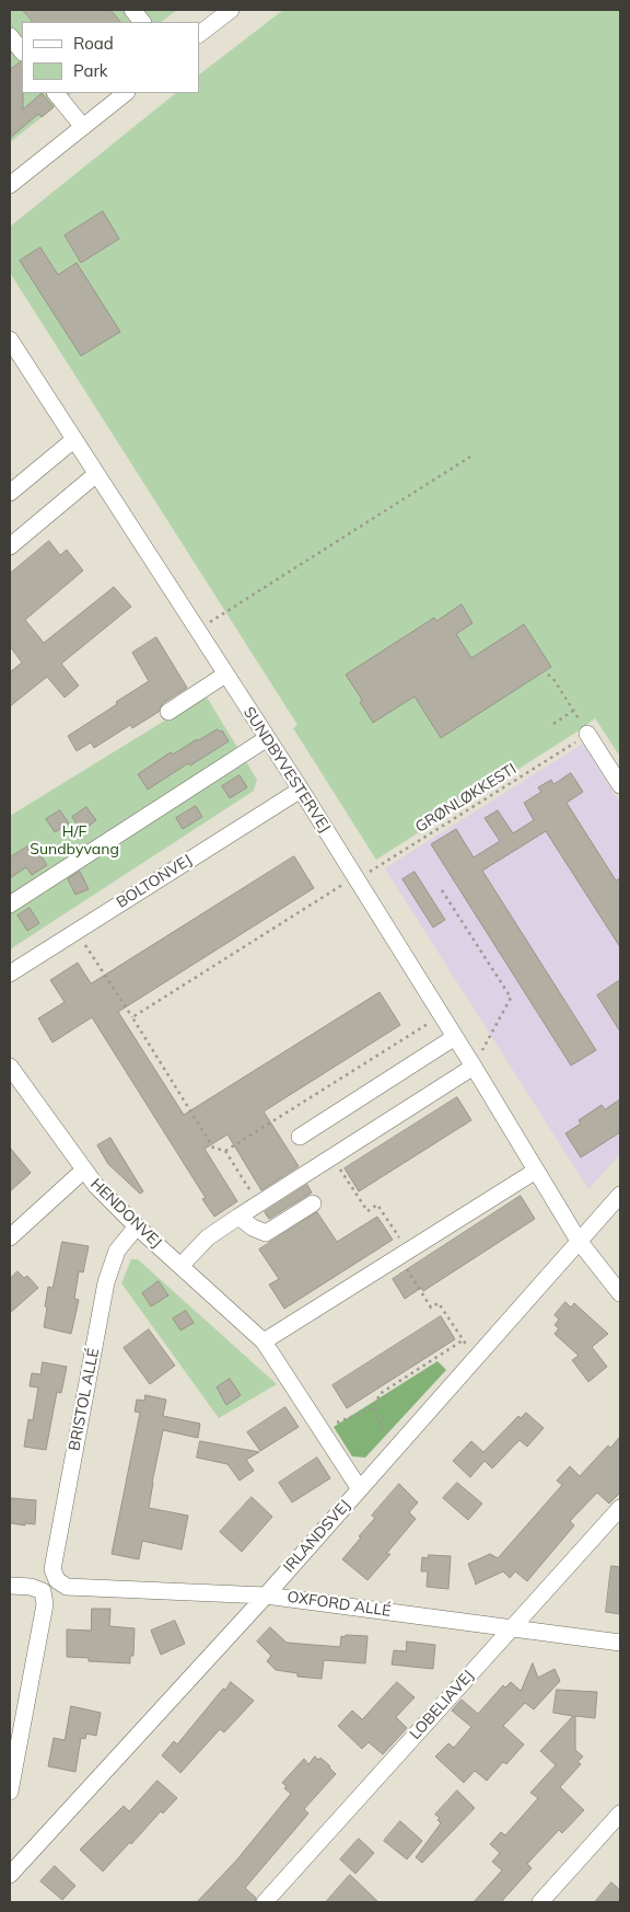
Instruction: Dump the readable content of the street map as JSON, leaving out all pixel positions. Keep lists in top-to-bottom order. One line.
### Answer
{"streets":{"street":["SUNDBYVESTERVEJ","BOLTONVEJ","HENDONVEJ","BRISTOL ALLÉ","IRLANDSVEJ","OXFORD ALLÉ","LOBELIAVEJ"],"path":["GRØNLØKKESTI"]},"crossings":[["SUNDBYVESTERVEJ","GRØNLØKKESTI"],["SUNDBYVESTERVEJ","BOLTONVEJ"],["SUNDBYVESTERVEJ","IRLANDSVEJ"],["HENDONVEJ","BRISTOL ALLÉ"],["HENDONVEJ","IRLANDSVEJ"],["BRISTOL ALLÉ","OXFORD ALLÉ"],["IRLANDSVEJ","OXFORD ALLÉ"],["OXFORD ALLÉ","LOBELIAVEJ"]],"parks":["H/F Sundbyvang"],"legend":["Road","Park"]}
